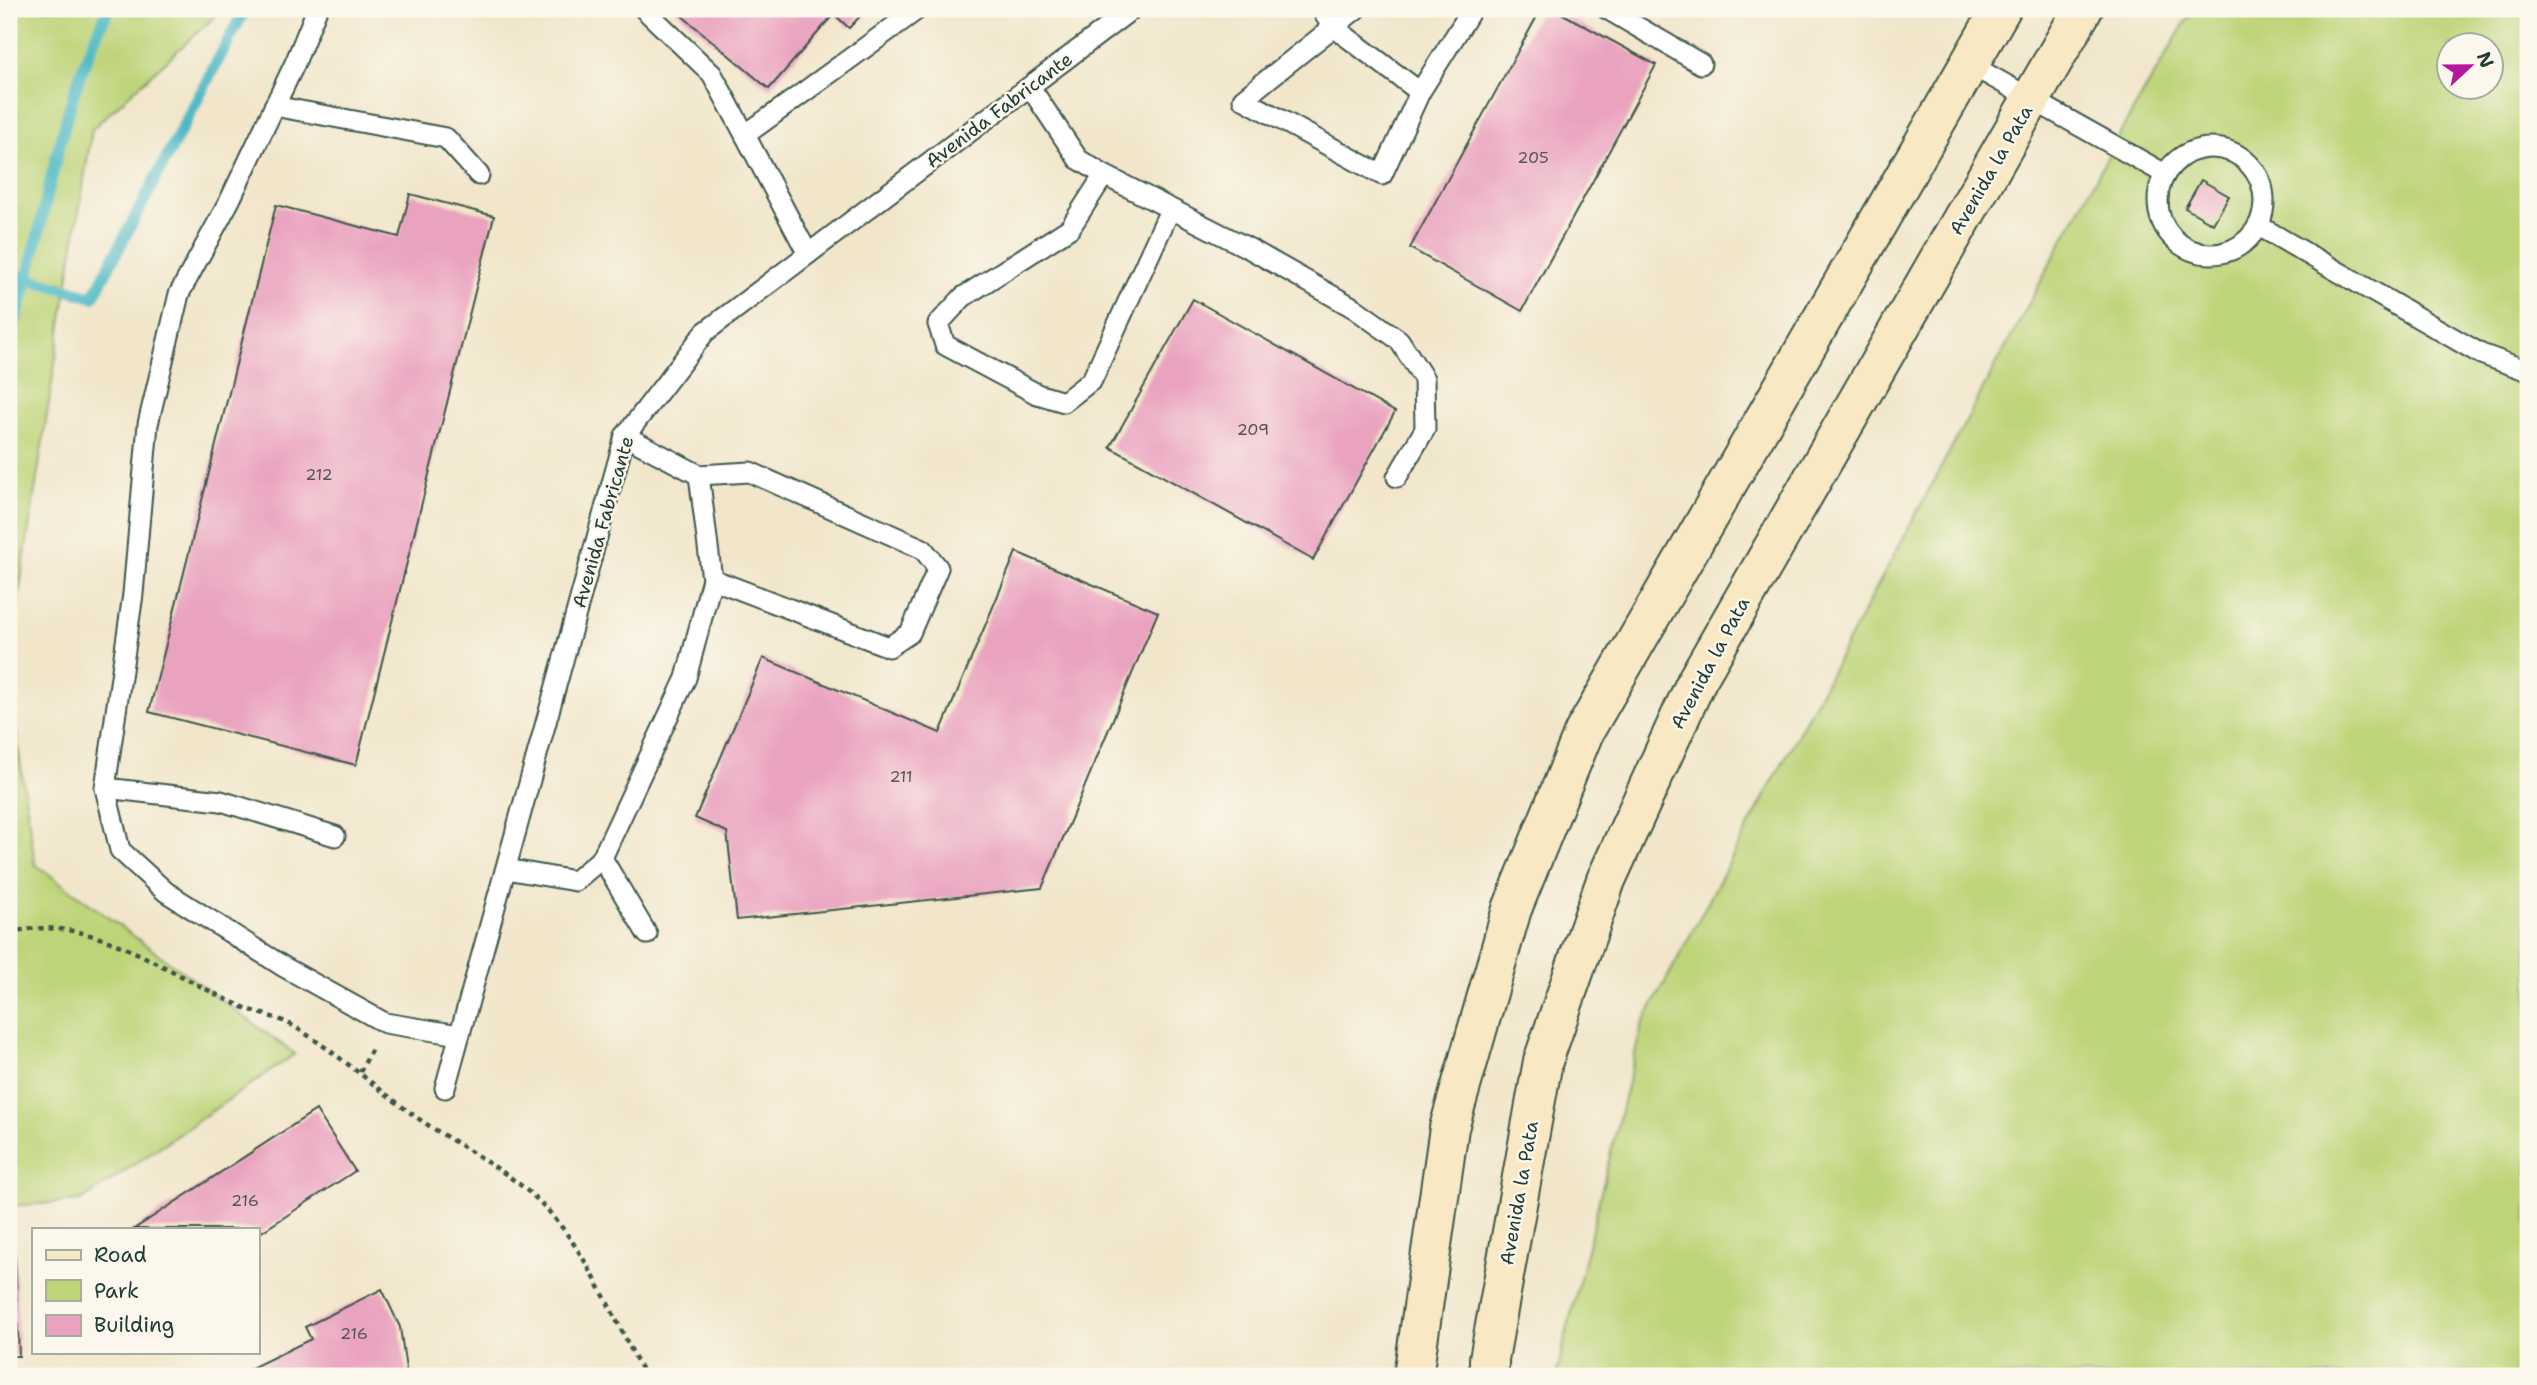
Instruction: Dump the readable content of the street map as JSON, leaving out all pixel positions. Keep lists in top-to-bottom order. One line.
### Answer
{"streets":{"main road":["Avenida la Pata"],"lane":["Avenida Fabricante"]},"house_numbers":["205","209","212","211","216","216"],"legend":["Road","Park","Building"],"north":"right"}
